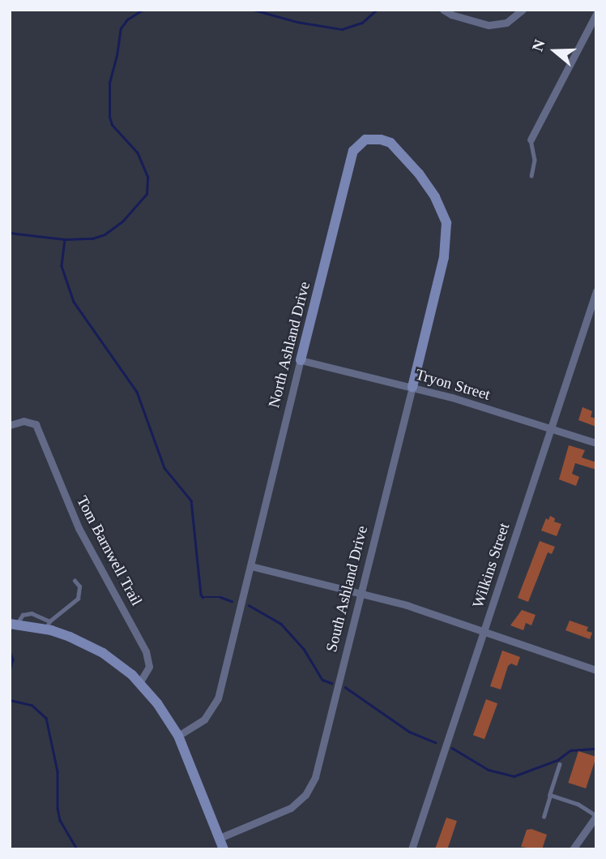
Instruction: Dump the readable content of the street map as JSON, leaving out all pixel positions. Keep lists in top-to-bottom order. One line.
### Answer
{"streets":{"street":["North Ashland Drive","Tryon Street","Tom Barnwell Trail","Wilkins Street","South Ashland Drive"]},"crossings":[["North Ashland Drive","Tryon Street"],["North Ashland Drive","South Ashland Drive"],["Tryon Street","Wilkins Street"],["Tryon Street","South Ashland Drive"]],"north":"left"}
